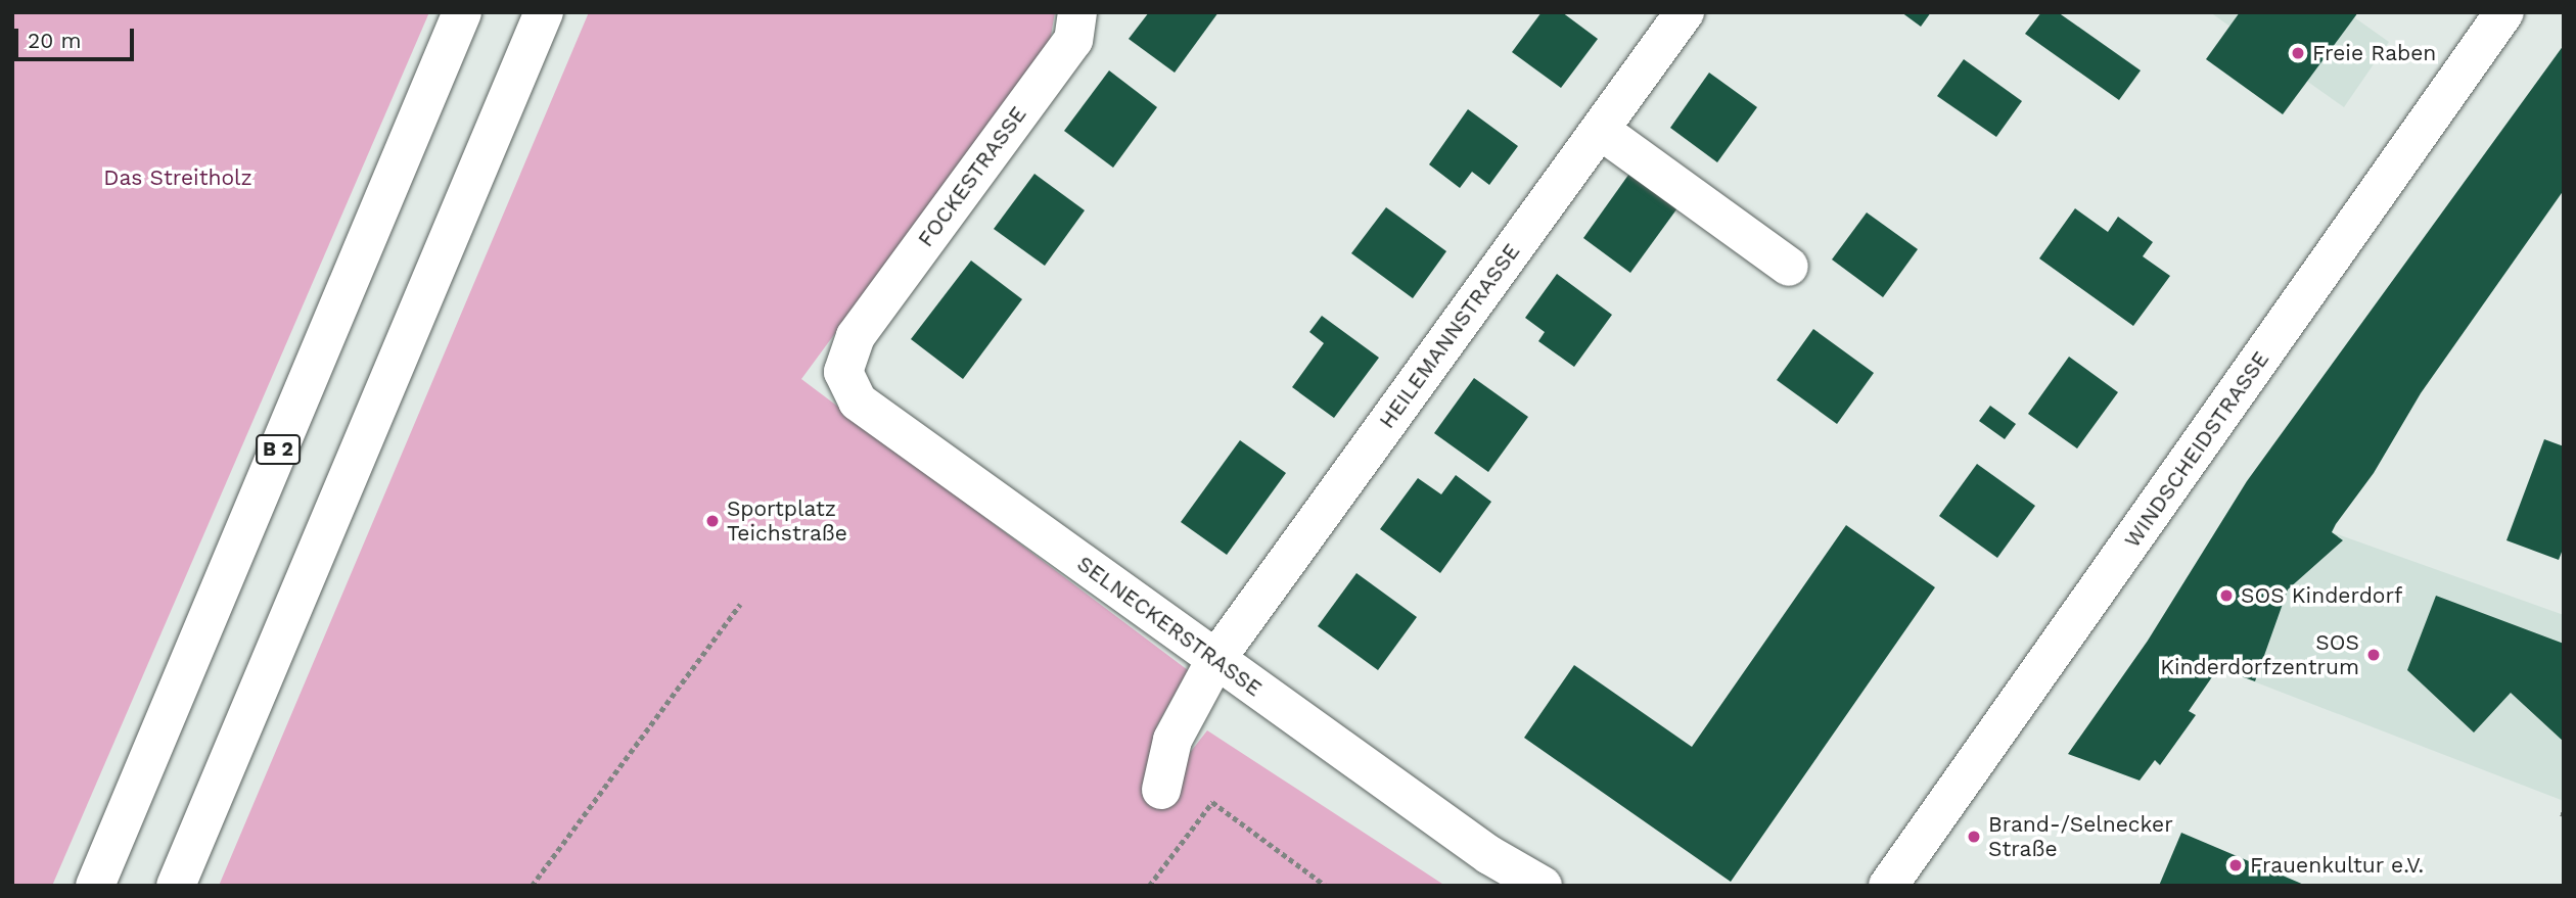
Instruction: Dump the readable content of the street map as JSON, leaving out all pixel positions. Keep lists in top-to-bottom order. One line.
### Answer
{"streets":{"main road":["FOCKESTRASSE","HEILEMANNSTRASSE","B 2","WINDSCHEIDSTRASSE","SELNECKERSTRASSE"]},"crossings":[["FOCKESTRASSE","SELNECKERSTRASSE"],["HEILEMANNSTRASSE","SELNECKERSTRASSE"]],"parks":["Das Streitholz"],"places":["Freie Raben","Sportplatz Teichstraße","SOS Kinderdorf","SOS Kinderdorfzentrum","Brand-/Selnecker Straße","Frauenkultur e.V."],"scale_bar":"20 m"}
